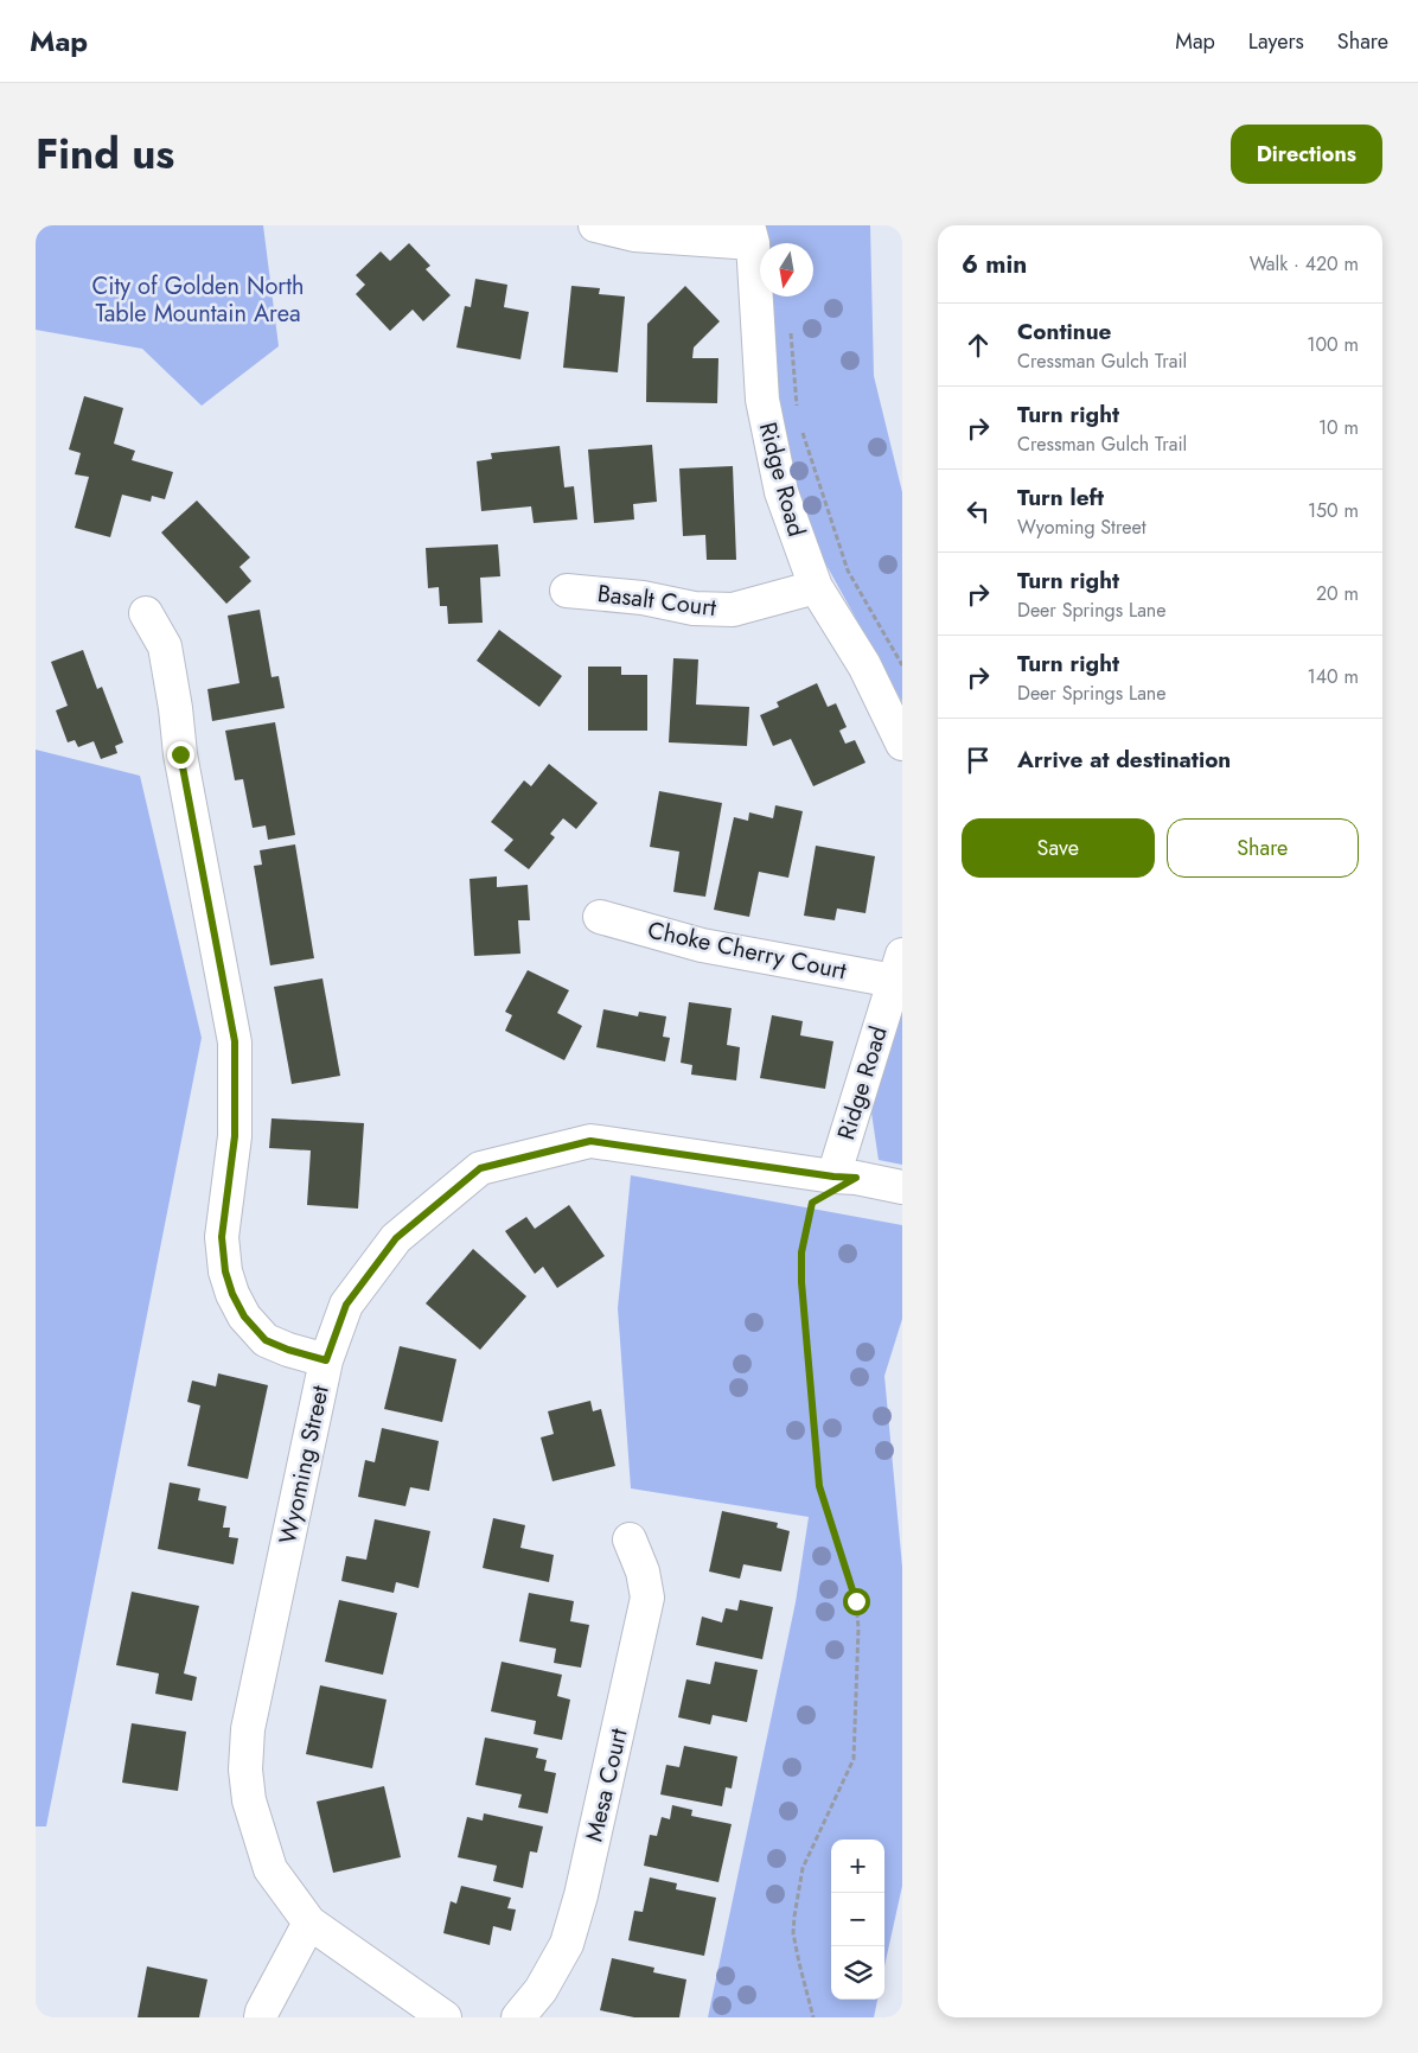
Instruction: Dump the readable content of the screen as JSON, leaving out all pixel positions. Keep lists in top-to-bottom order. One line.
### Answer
{"streets":{"street":["Ridge Road","Basalt Court","Choke Cherry Court","Wyoming Street","Mesa Court"]},"crossings":[["Ridge Road","Basalt Court"],["Ridge Road","Choke Cherry Court"],["Ridge Road","Wyoming Street"]],"parks":["City of Golden North Table Mountain Area"],"north":"bottom","page":{"header":"Map","nav":["Map","Layers","Share"],"title":"Find us","buttons":["Directions",["Save","Share"]],"heading":["6 min","Walk · 420 m"],"list":[["Continue","Cressman Gulch Trail","100 m"],["Turn right","Cressman Gulch Trail","10 m"],["Turn left","Wyoming Street","150 m"],["Turn right","Deer Springs Lane","20 m"],["Turn right","Deer Springs Lane","140 m"],"Arrive at destination"],"map_buttons":["+","−"]}}
